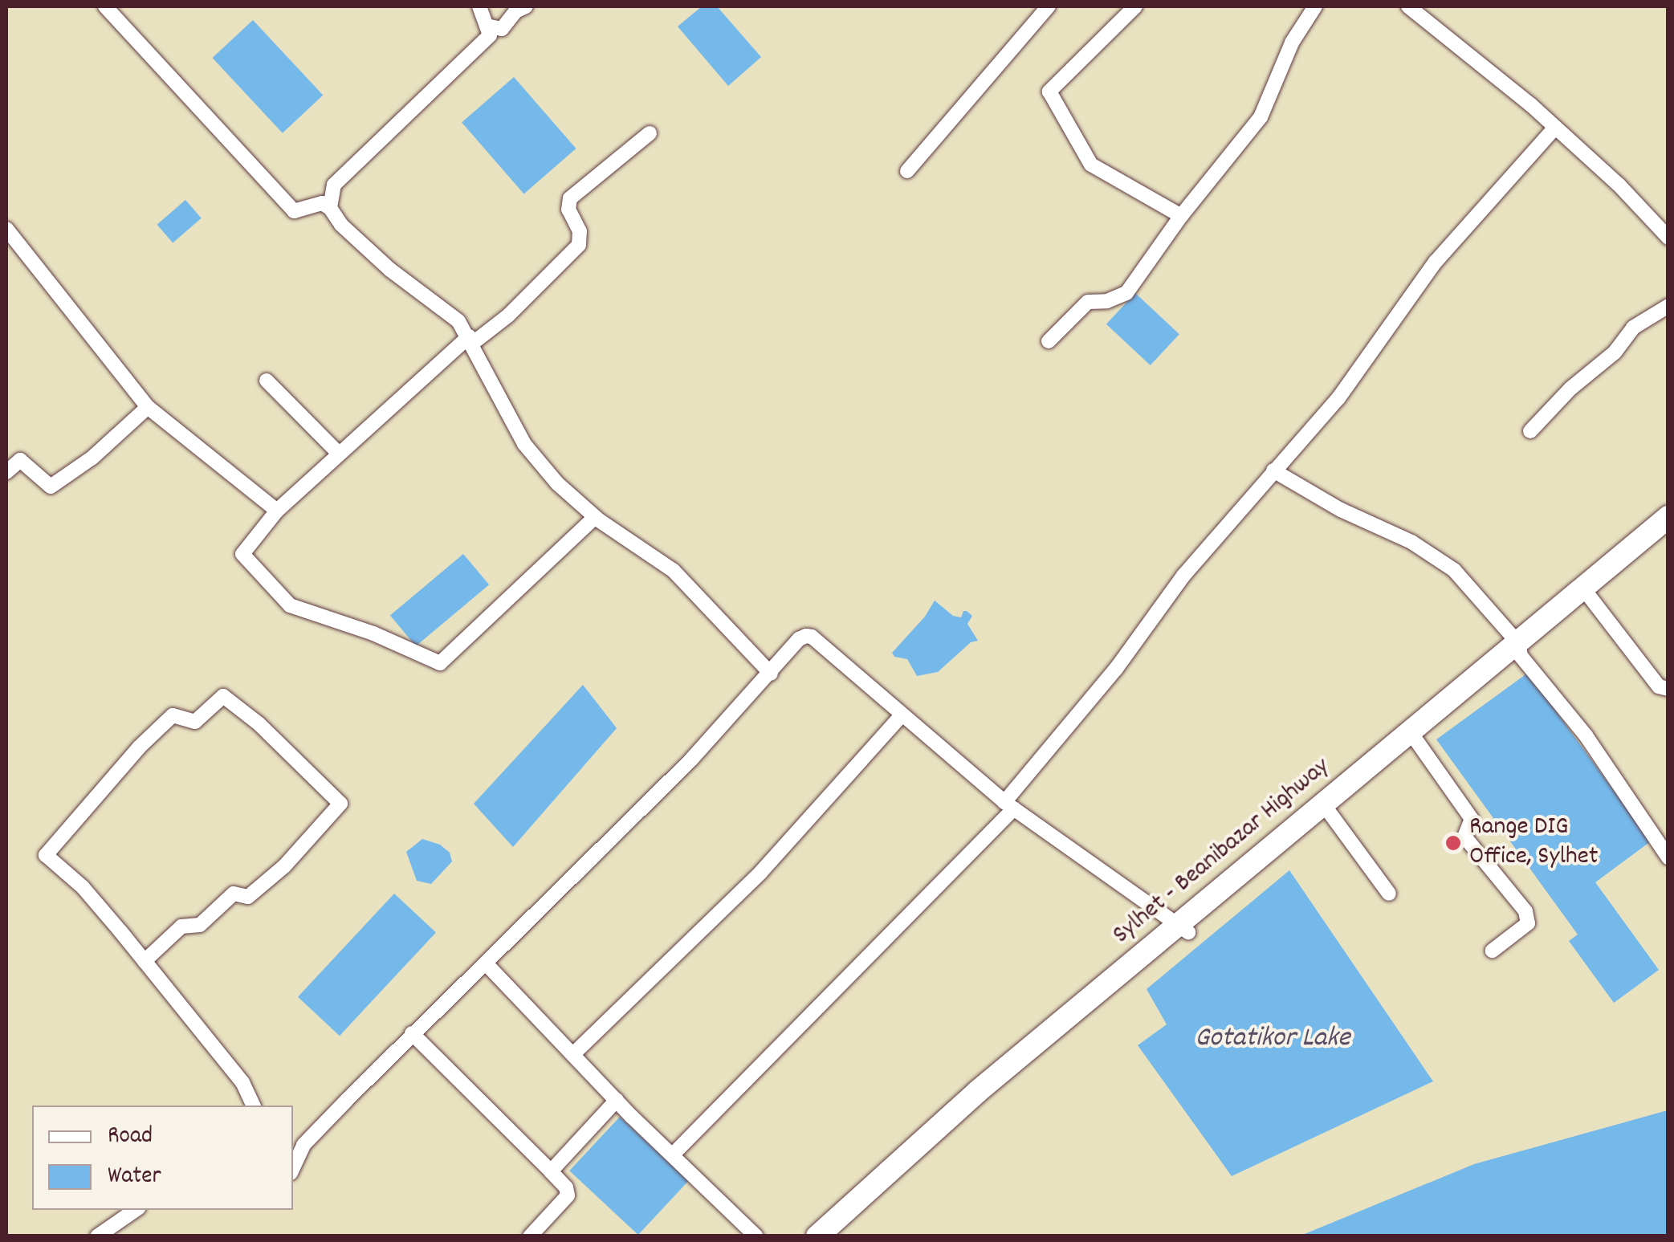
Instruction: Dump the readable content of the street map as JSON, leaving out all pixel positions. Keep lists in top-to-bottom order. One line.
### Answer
{"streets":{"main road":["Sylhet - Beanibazar Highway"]},"water":["Gotatikor Lake"],"places":["Range DIG Office, Sylhet"],"legend":["Road","Water"]}
